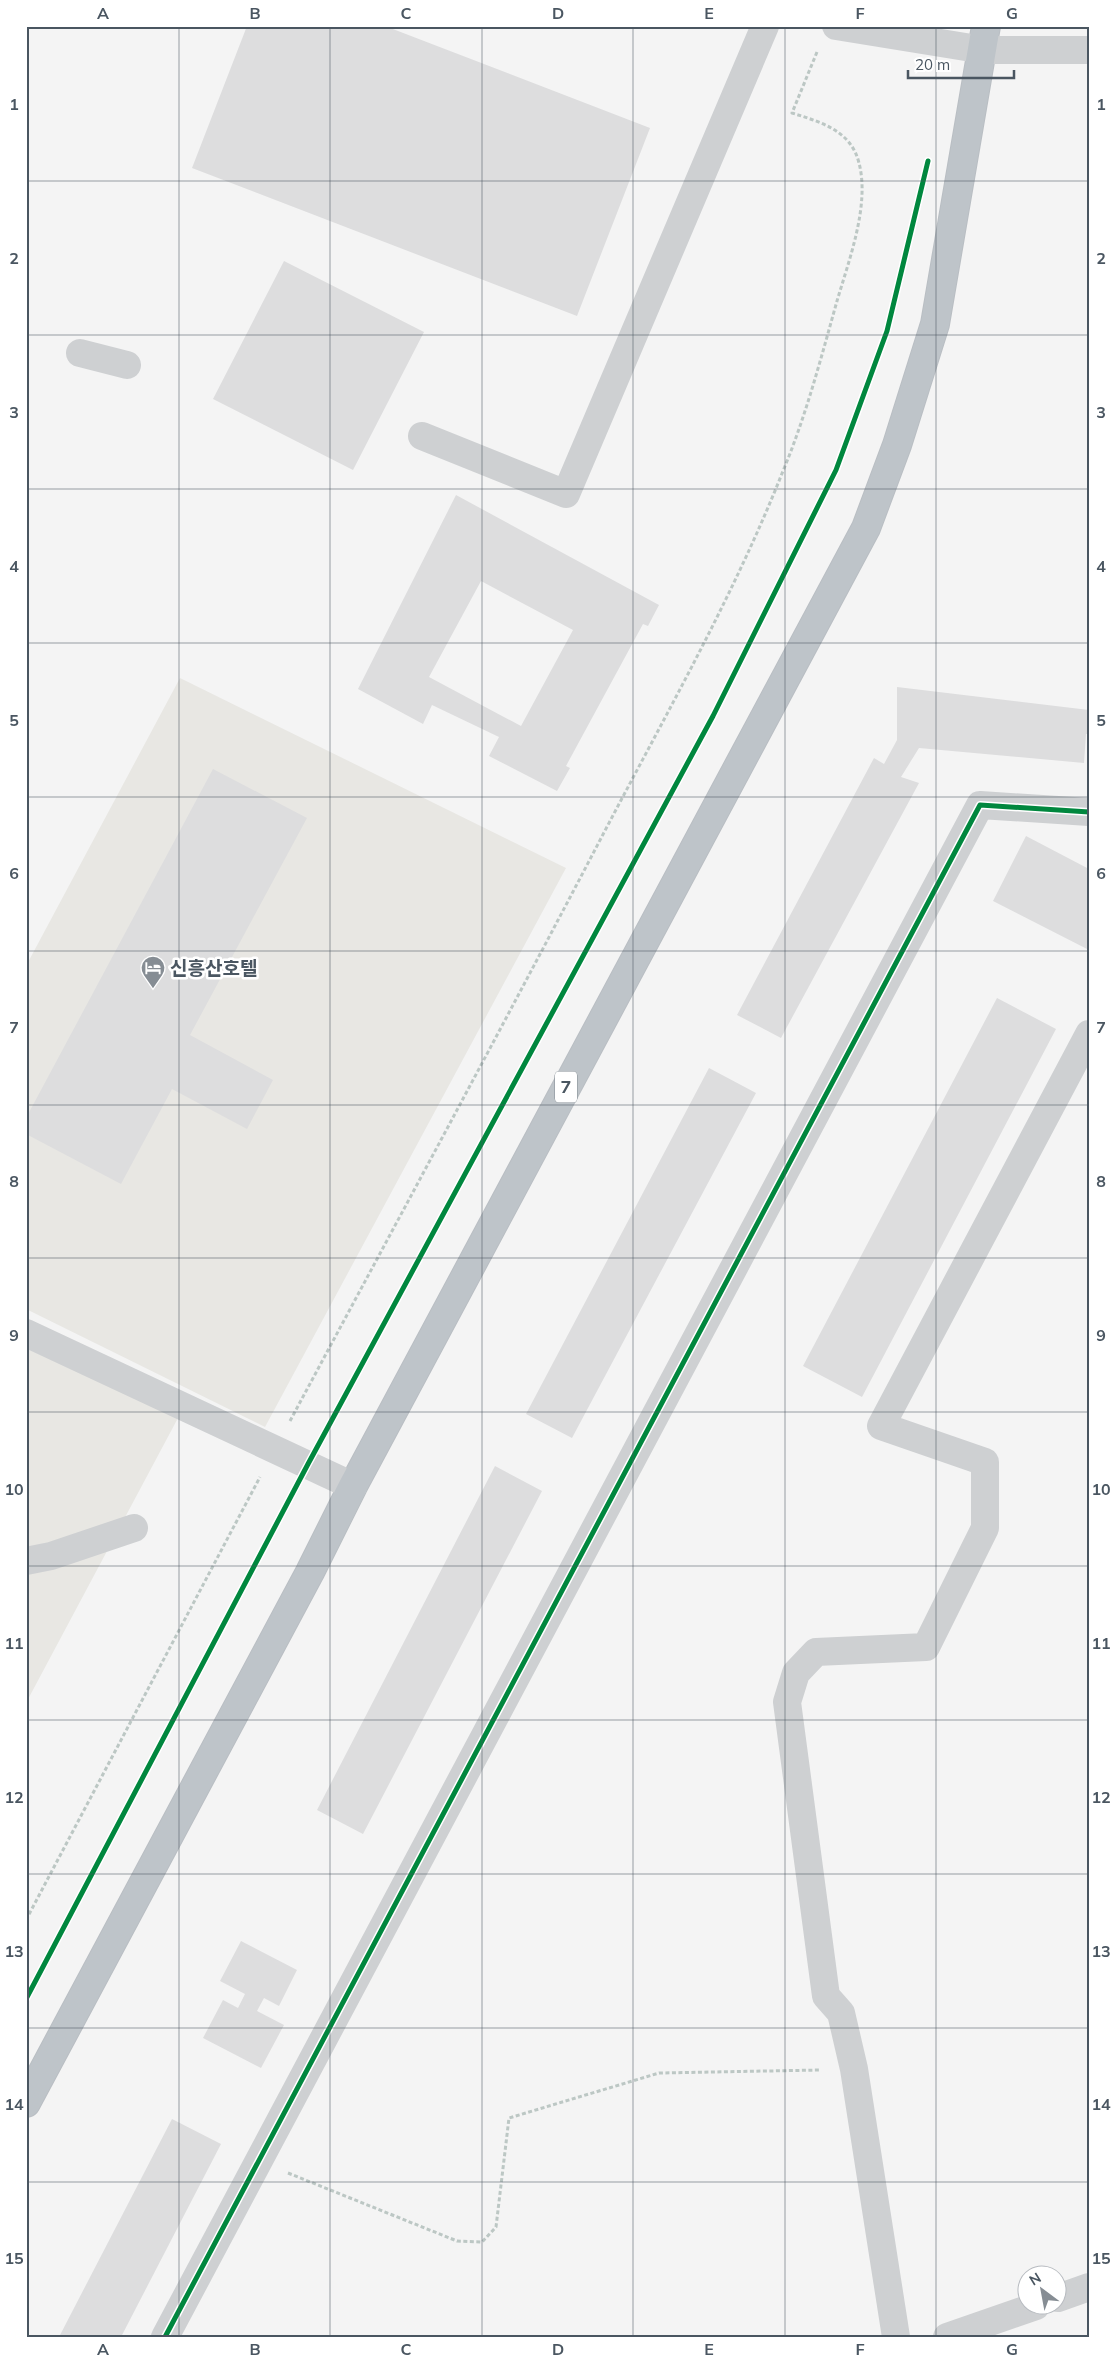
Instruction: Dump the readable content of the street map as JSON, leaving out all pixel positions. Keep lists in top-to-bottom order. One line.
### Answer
{"streets":{"highway":["7"]},"places":{"hotel":["신흥산호텔"]},"scale_bar":"20 m","north":"top left","grid":{"columns":["A","B","C","D","E","F","G"],"rows":["1","2","3","4","5","6","7","8","9","10","11","12","13","14","15"]}}
